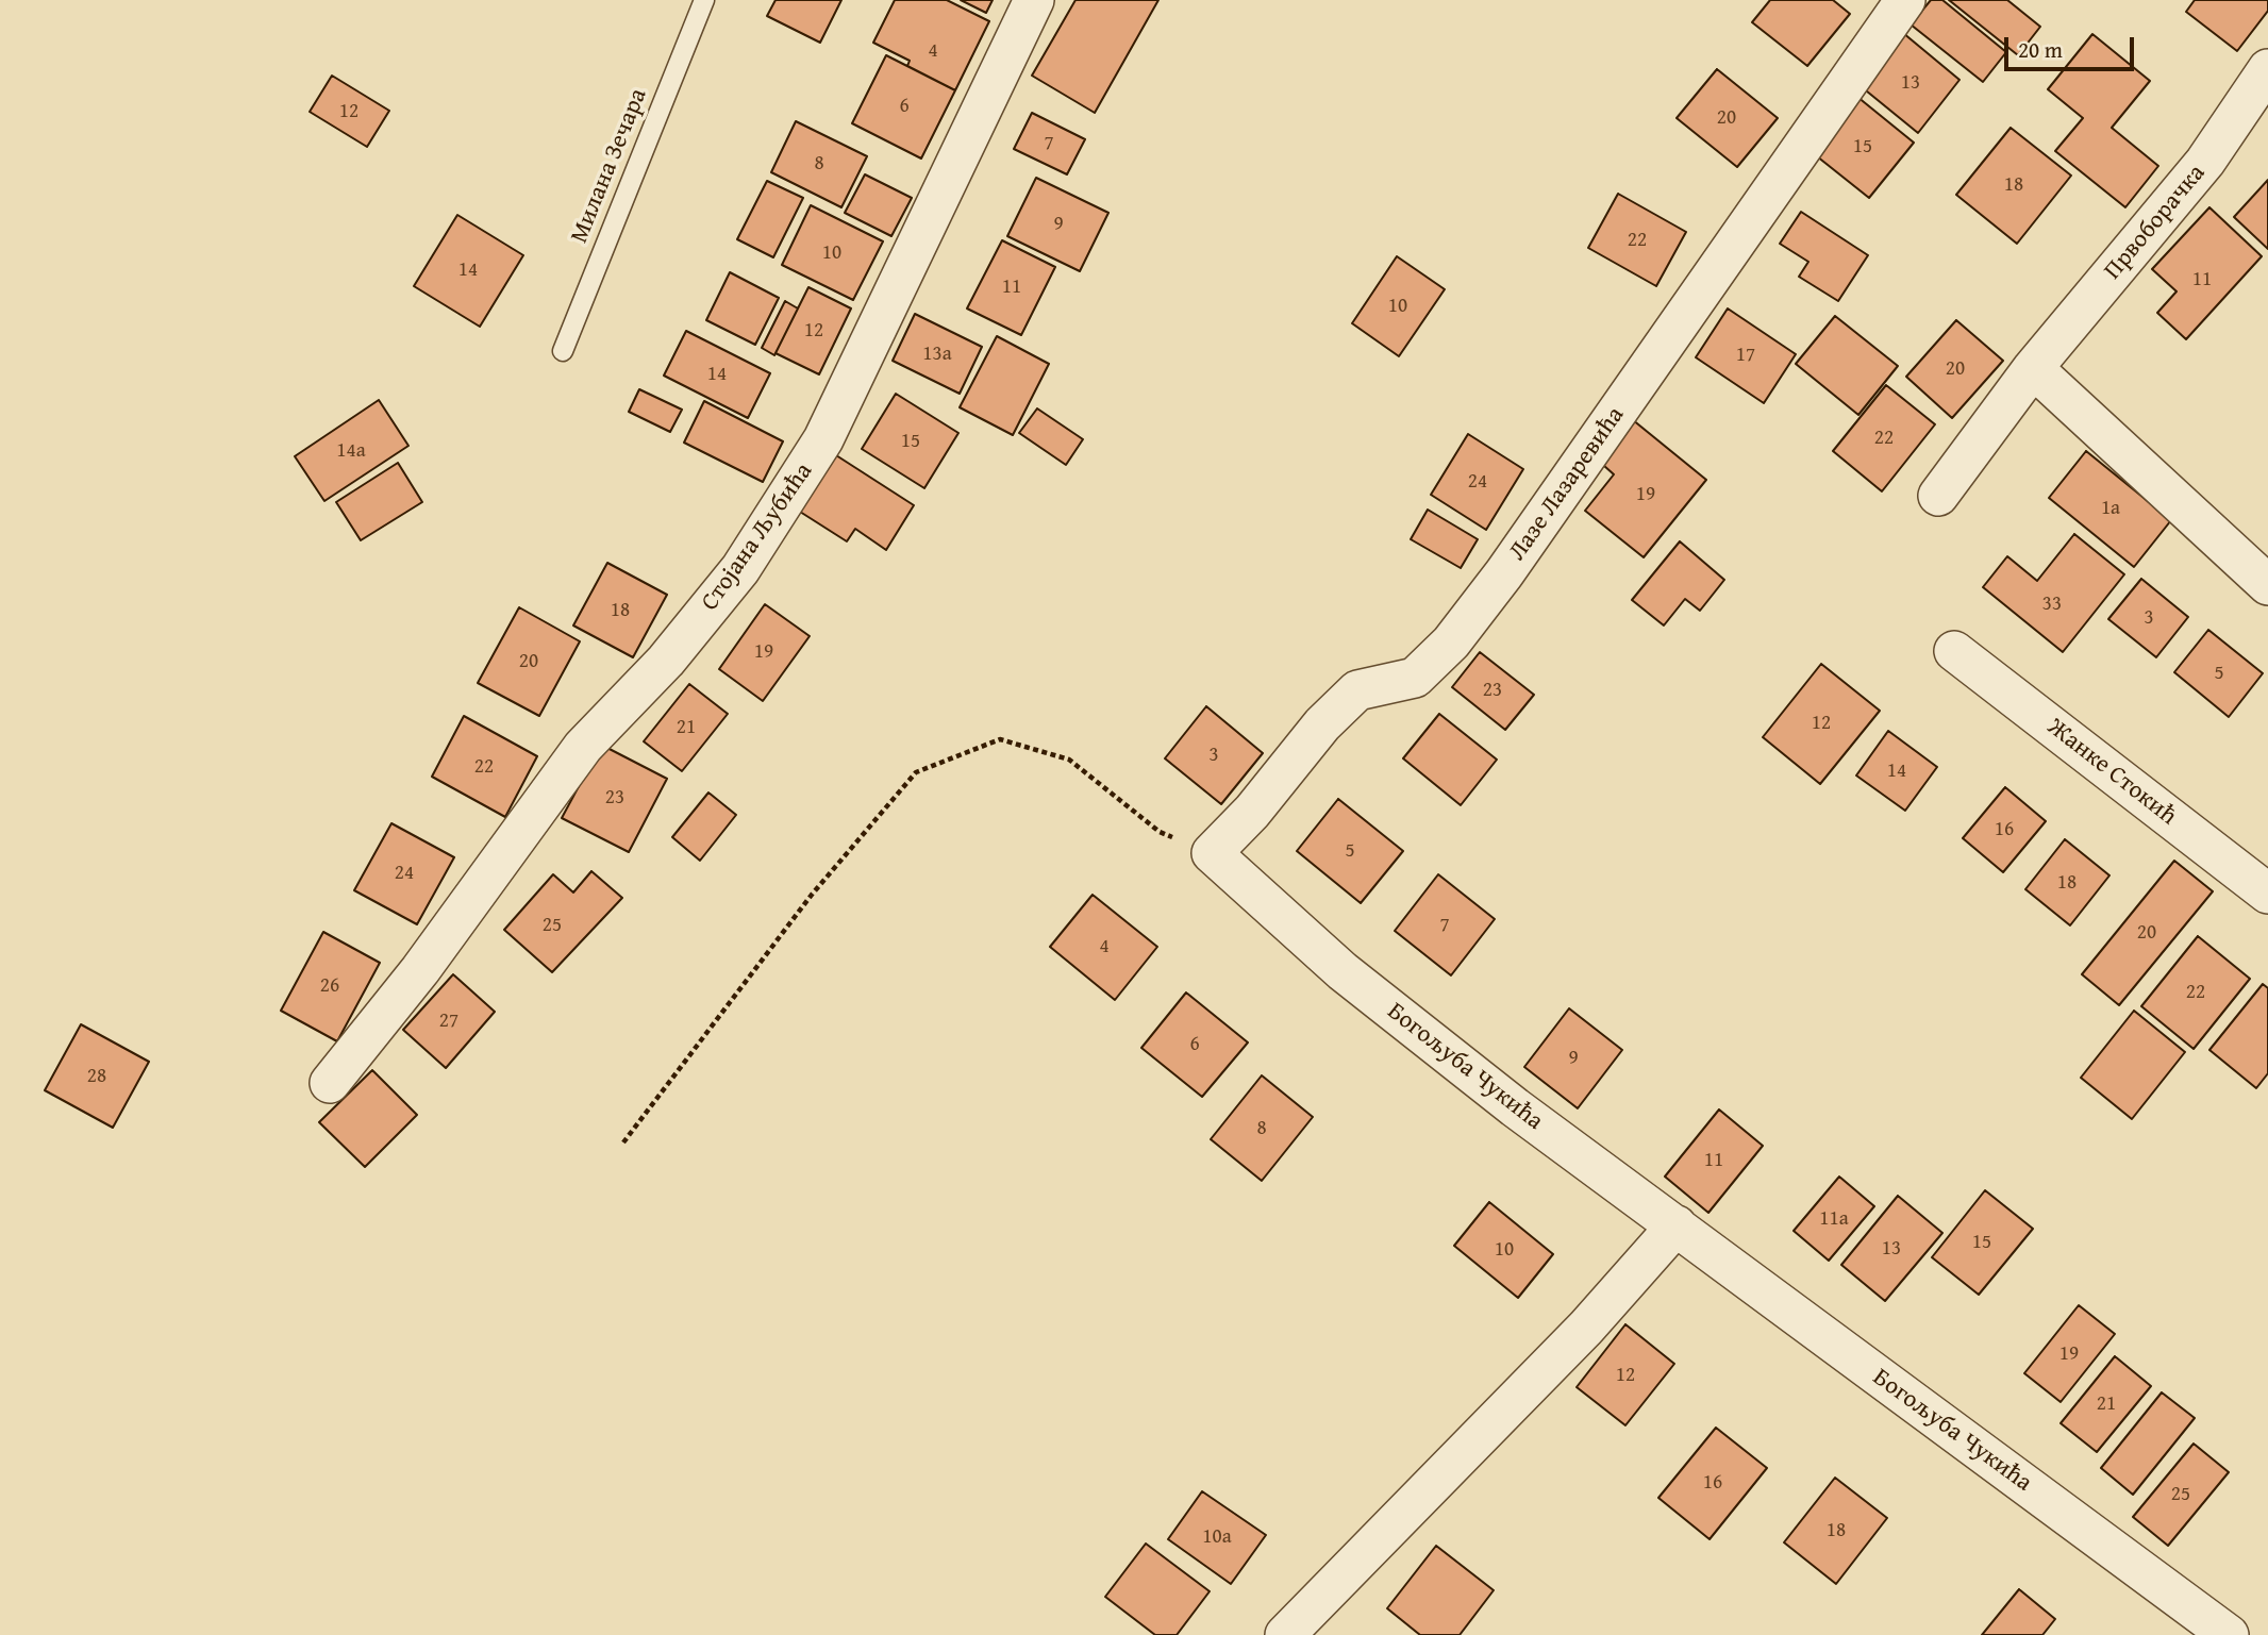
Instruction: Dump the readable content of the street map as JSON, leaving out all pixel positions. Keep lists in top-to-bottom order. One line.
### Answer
{"streets":{"street":["Првоборачка","Лазе Лазаревића","Стојана Љубића","Жанке Стокић","Богољуба Чукића"],"lane":["Милана Зечара"]},"crossings":[["Лазе Лазаревића","Богољуба Чукића"]],"house_numbers":["4","13","6","12","20","7","15","8","18","9","22","10","14","11","11","10","12","13a","17","20","14","22","15","14a","24","19","1a","33","18","3","19","20","5","23","12","21","3","22","14","23","16","5","24","18","25","7","20","4","26","22","27","6","9","28","8","11","11a","15","13","10","19","12","21","16","25","18","10a"],"scale_bar":"20 m"}
